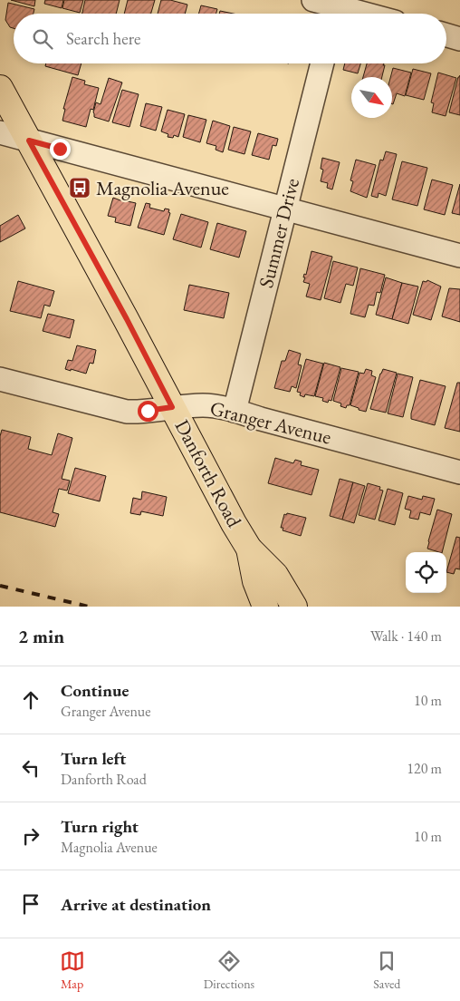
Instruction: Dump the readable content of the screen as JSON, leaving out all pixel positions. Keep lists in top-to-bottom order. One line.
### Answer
{"streets":{"main road":["Danforth Road"],"street":["Summer Drive","Granger Avenue"]},"crossings":[["Summer Drive","Granger Avenue"],["Granger Avenue","Danforth Road"]],"places":{"bus stop":["Magnolia Avenue"]},"north":"bottom right","page":{"search":"Search here","heading":["2 min","Walk · 140 m"],"list":[["Continue","Granger Avenue","10 m"],["Turn left","Danforth Road","120 m"],["Turn right","Magnolia Avenue","10 m"],"Arrive at destination"],"nav":["Map","Directions","Saved"]}}
